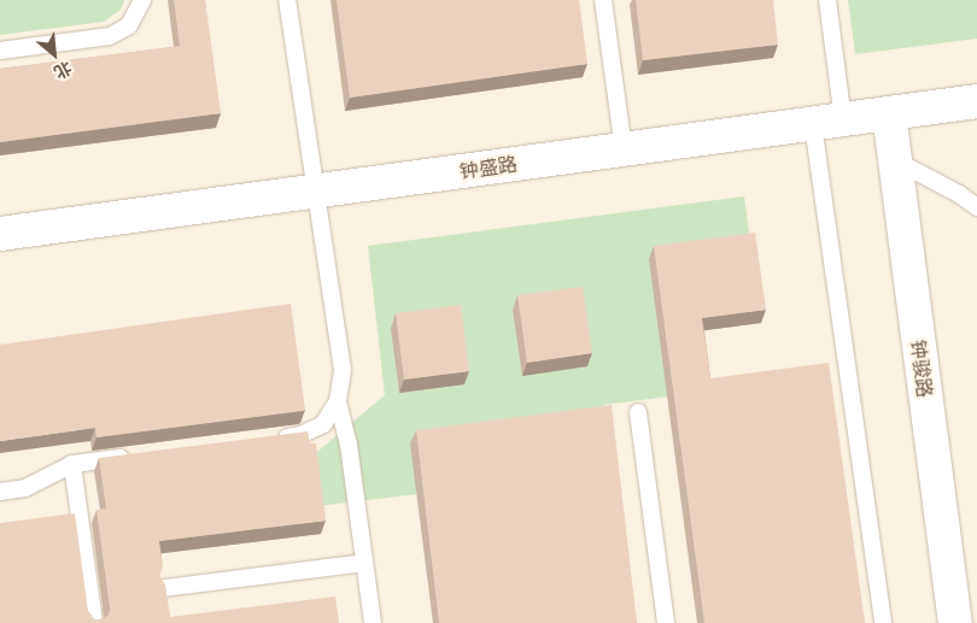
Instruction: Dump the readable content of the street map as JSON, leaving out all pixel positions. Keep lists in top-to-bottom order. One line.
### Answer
{"streets":{"street":["钟盛路","钟骏路"]},"crossings":[["钟盛路","钟骏路"]],"north":"bottom right"}
